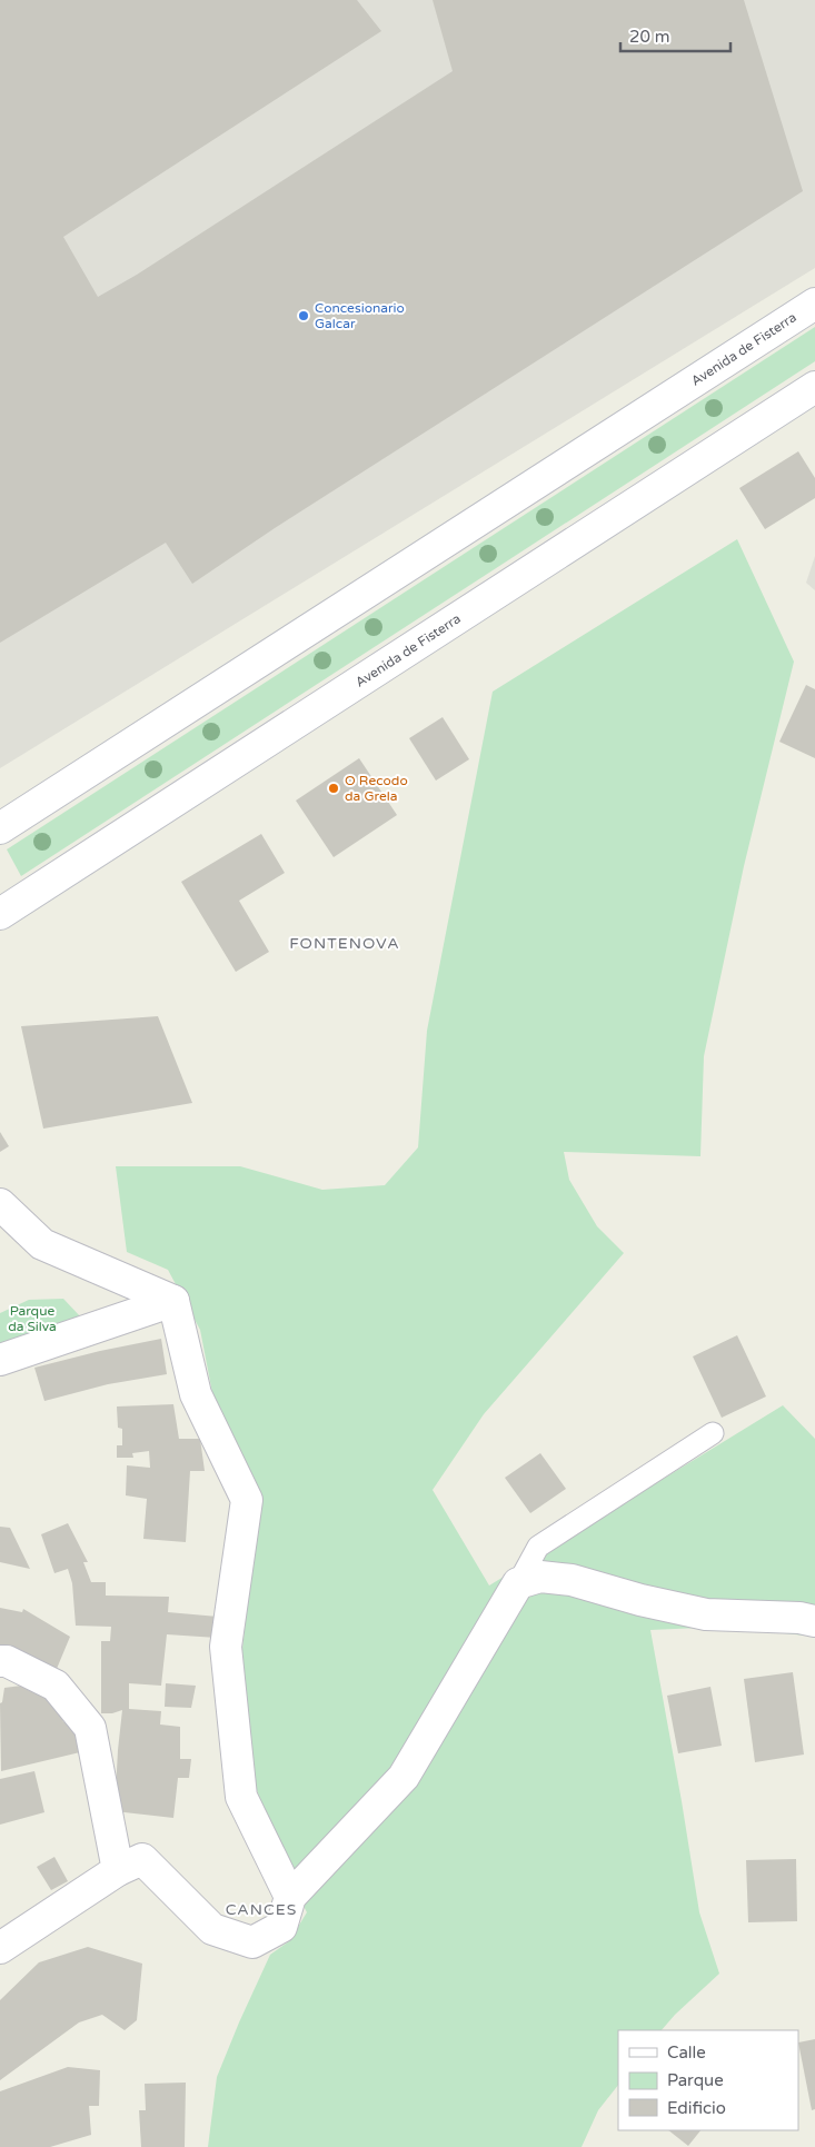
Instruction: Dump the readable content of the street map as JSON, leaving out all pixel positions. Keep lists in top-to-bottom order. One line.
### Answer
{"streets":{"street":["Avenida de Fisterra"]},"districts":["FONTENOVA","CANCES"],"parks":["Parque da Silva"],"places":["Concesionario Galcar","O Recodo da Grela"],"legend":["Calle","Parque","Edificio"],"scale_bar":"20 m"}
